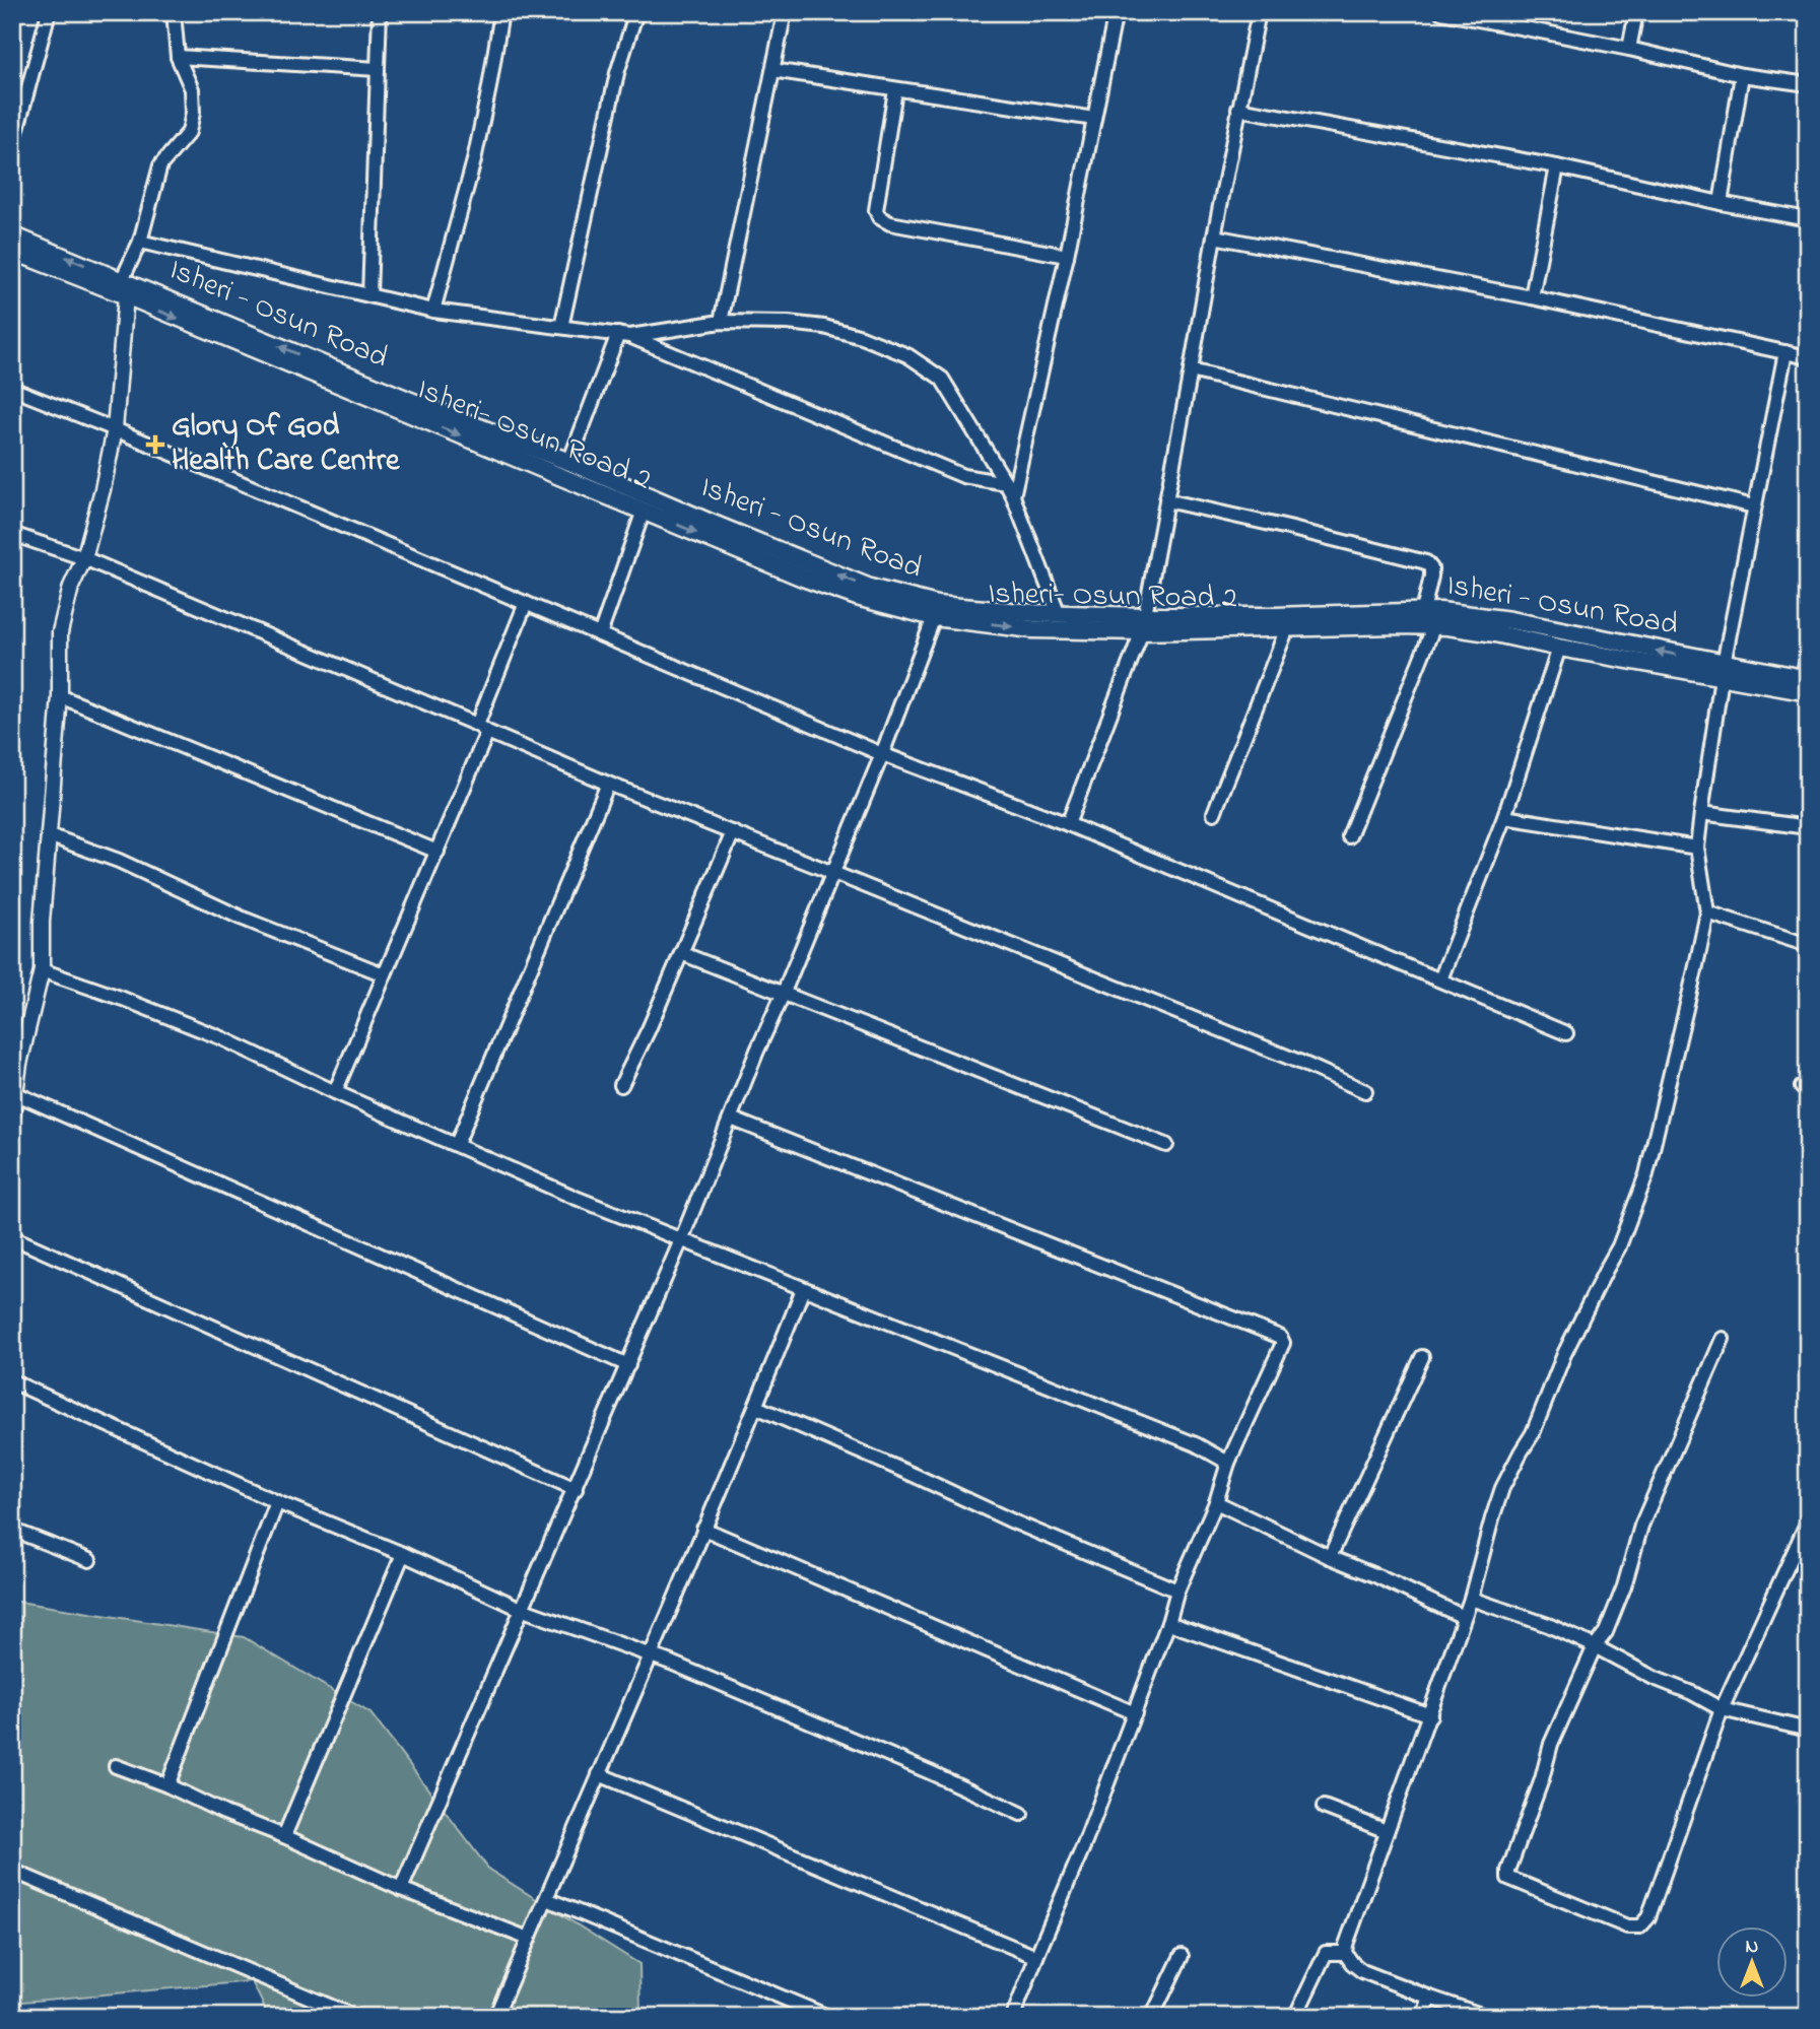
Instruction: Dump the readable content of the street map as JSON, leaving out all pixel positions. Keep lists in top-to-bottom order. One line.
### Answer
{"streets":{"main road":["Isheri - Osun Road","Isheri- Osun Road 2"]},"crossings":[["Isheri - Osun Road","Isheri- Osun Road 2"]],"one_way":["Isheri - Osun Road","Isheri- Osun Road 2"],"places":{"health":["Glory Of God Health Care Centre"]},"north":"top"}
